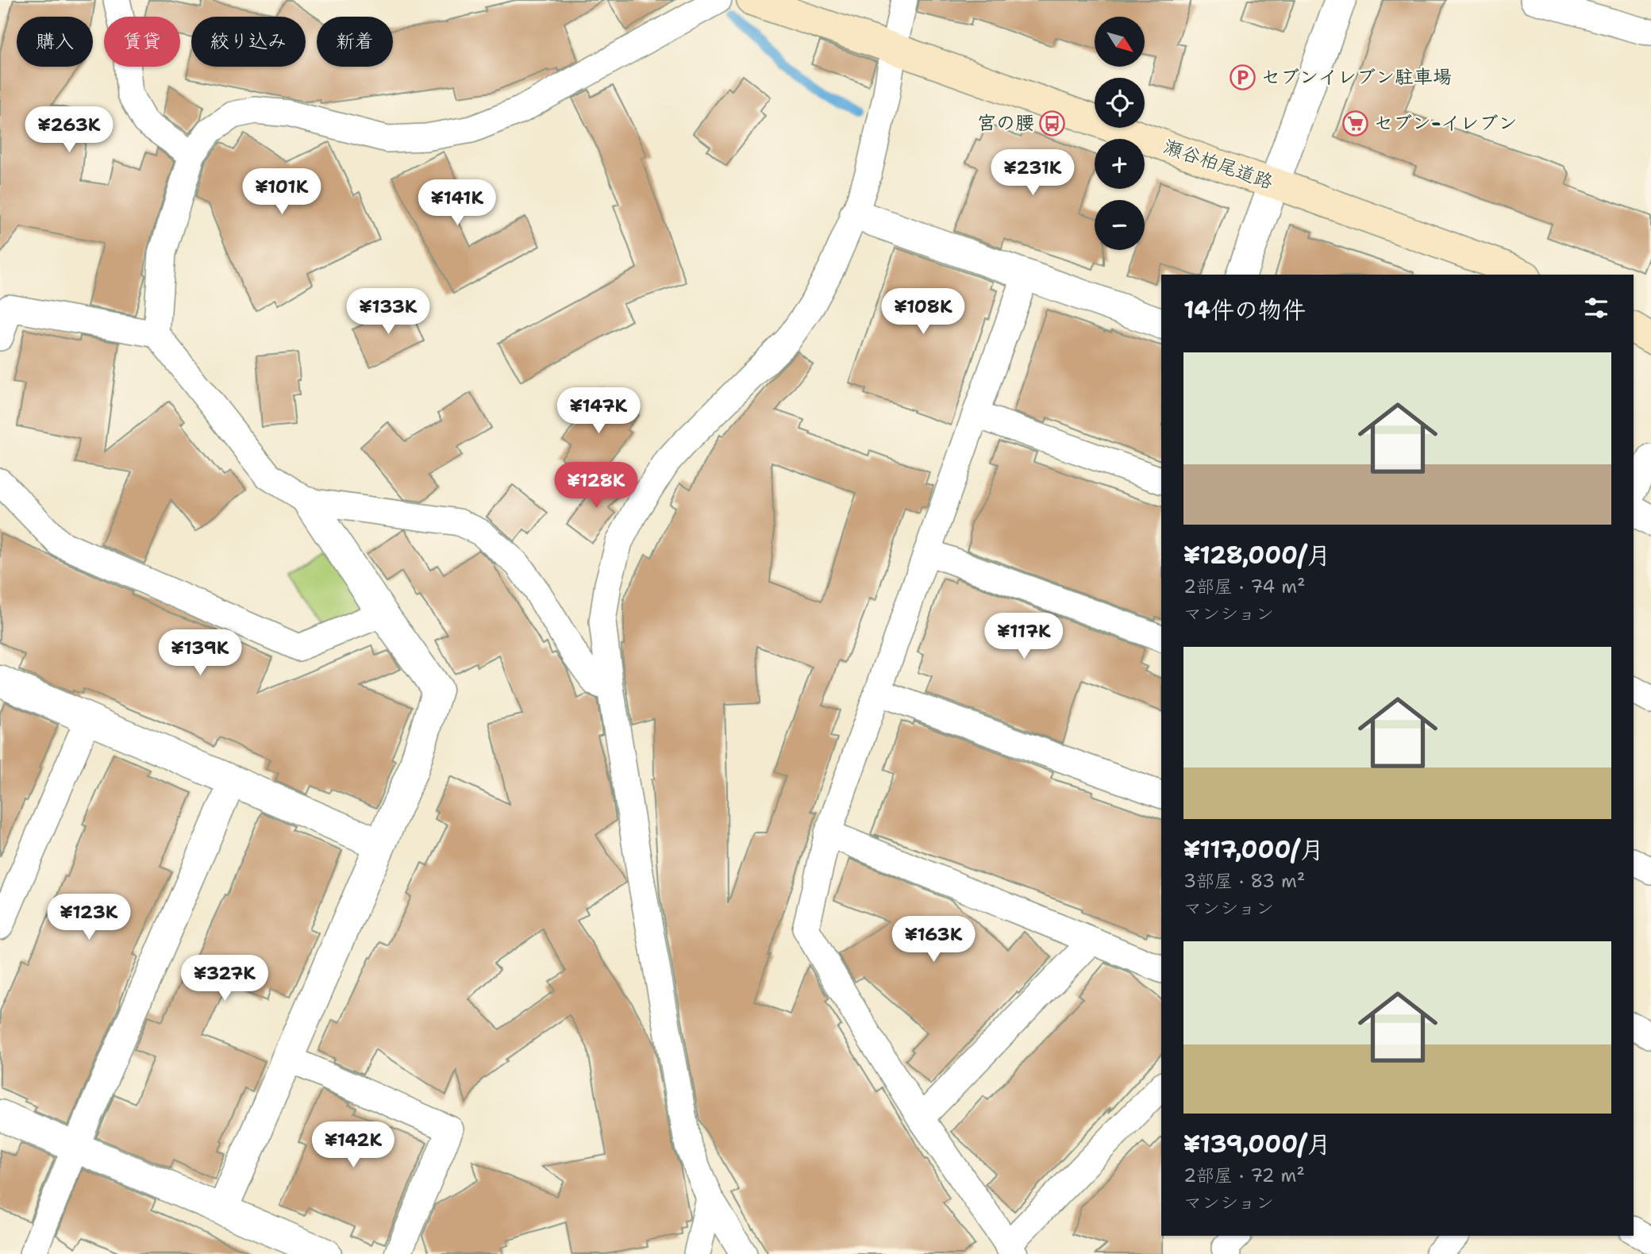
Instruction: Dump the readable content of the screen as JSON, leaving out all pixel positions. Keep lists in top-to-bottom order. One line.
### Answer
{"streets":{"main road":["瀬谷柏尾道路"]},"places":{"parking":["セブンイレブン駐車場"],"bus stop":["宮の腰"],"supermarket":["セブン-イレブン"]},"north":"bottom right","page":{"map_buttons":["+","−"],"chip":["購入","賃貸","絞り込み","新着"],"price":["¥263K","¥231K","¥101K","¥141K","¥133K","¥108K","¥147K","¥128K","¥117K","¥139K","¥123K","¥163K","¥327K","¥142K"],"heading":"14件の物件","list":[{"name":"¥128,000/月","note":"2部屋 · 74 m² · マンション"},{"name":"¥117,000/月","note":"3部屋 · 83 m² · マンション"},{"name":"¥139,000/月","note":"2部屋 · 72 m² · マンション"}]}}
